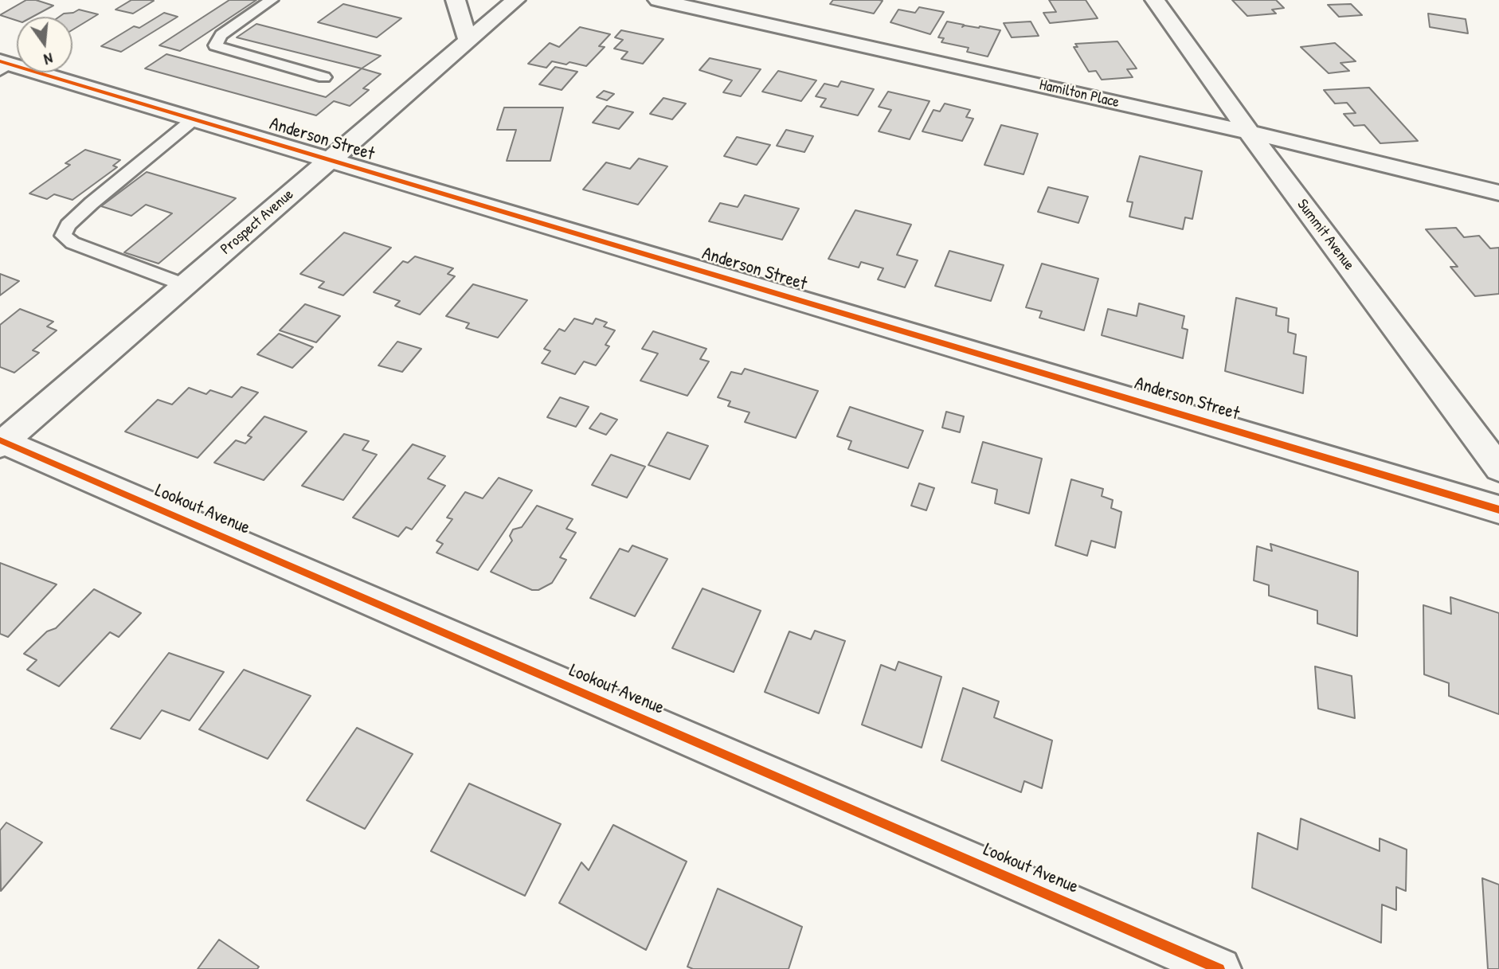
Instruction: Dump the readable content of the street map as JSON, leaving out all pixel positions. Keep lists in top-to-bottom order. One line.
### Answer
{"streets":{"street":["Hamilton Place","Anderson Street","Prospect Avenue","Summit Avenue","Lookout Avenue"]},"crossings":[["Hamilton Place","Summit Avenue"],["Anderson Street","Prospect Avenue"],["Prospect Avenue","Lookout Avenue"]],"north":"bottom"}
